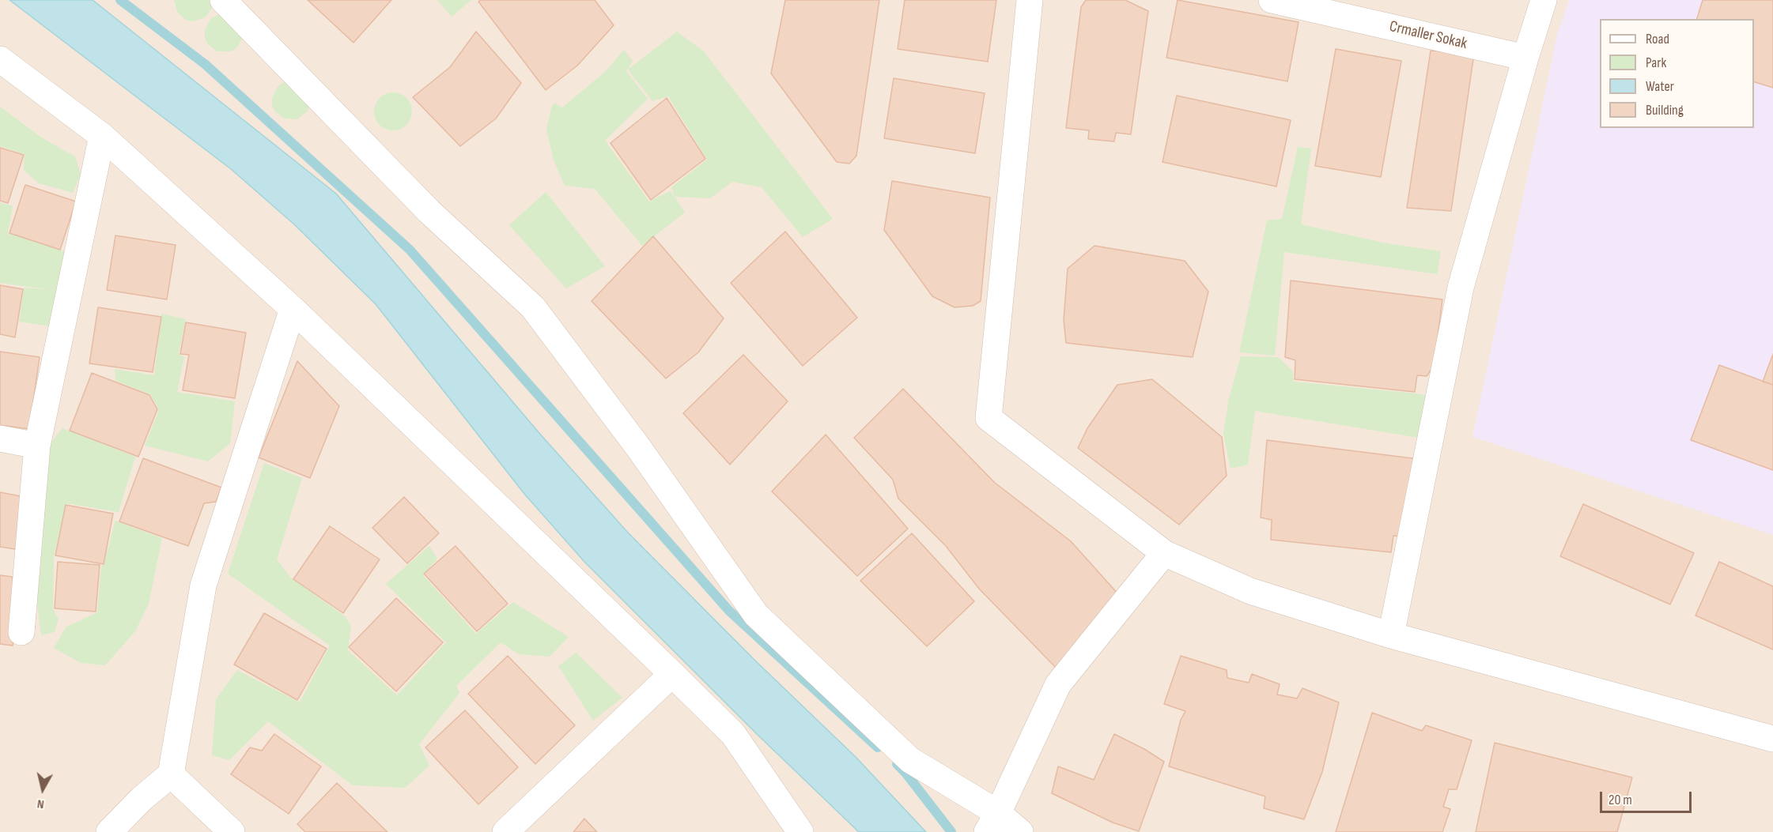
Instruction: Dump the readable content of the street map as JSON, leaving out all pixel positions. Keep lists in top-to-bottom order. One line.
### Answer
{"streets":{"street":["Crmaller Sokak"]},"legend":["Road","Park","Water","Building"],"scale_bar":"20 m","north":"bottom"}
